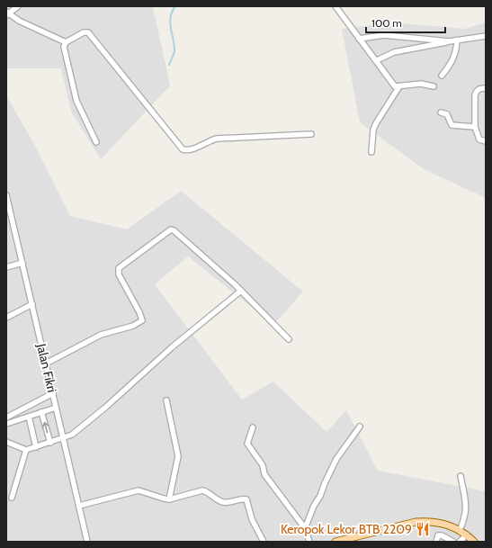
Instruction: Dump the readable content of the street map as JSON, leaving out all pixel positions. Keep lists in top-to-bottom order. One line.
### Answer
{"streets":{"street":["Jalan Fikri"]},"places":{"restaurant":["Keropok Lekor BTB 2209"]},"scale_bar":"100 m"}
